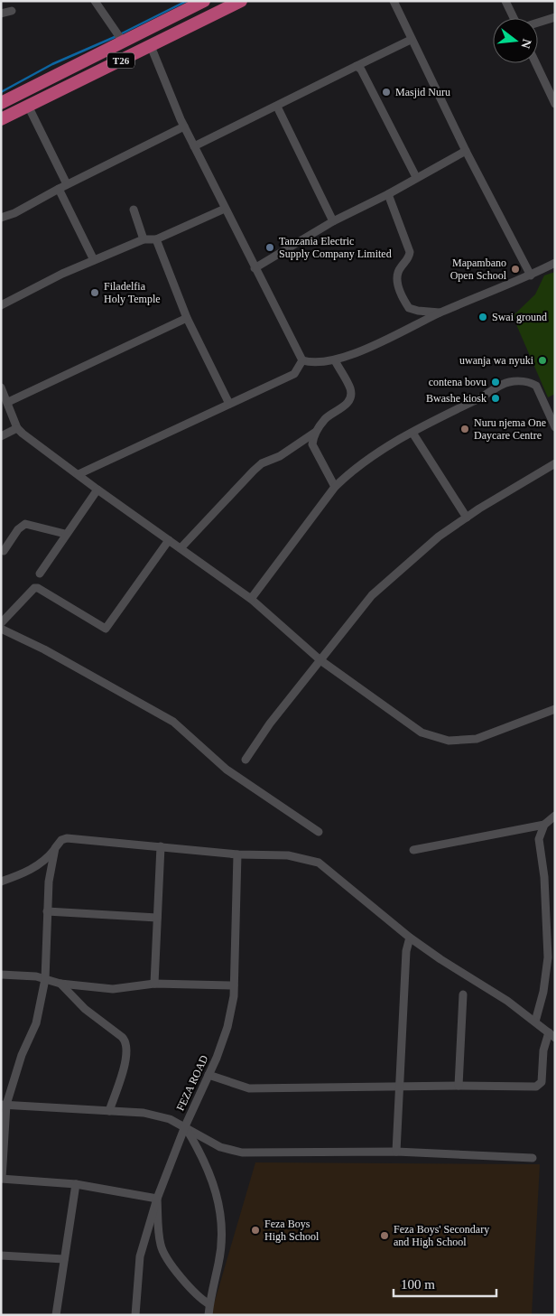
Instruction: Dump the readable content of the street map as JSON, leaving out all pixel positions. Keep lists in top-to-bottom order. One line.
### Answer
{"streets":{"highway":["T26"],"street":["FEZA ROAD"]},"places":["Masjid Nuru","Tanzania Electric Supply Company Limited","Mapambano Open School","Filadelfia Holy Temple","Swai ground","uwanja wa nyuki","contena bovu","Bwashe kiosk","Nuru njema One Daycare Centre","Feza Boys High School","Feza Boys' Secondary and High School"],"scale_bar":"100 m","north":"right"}
